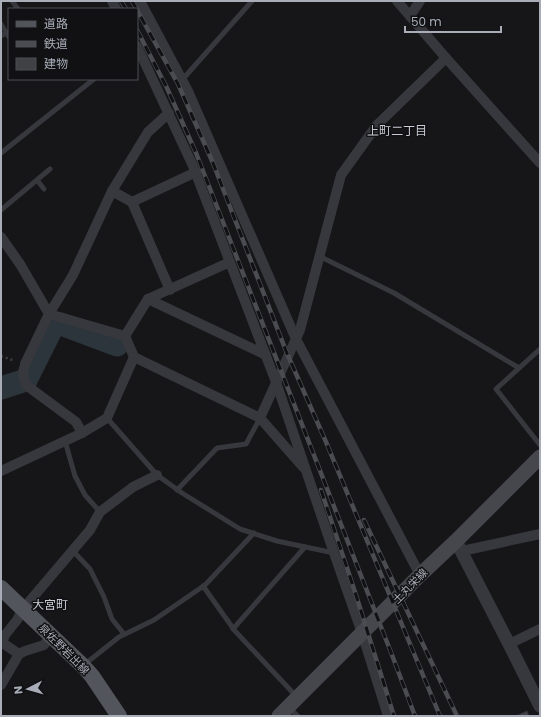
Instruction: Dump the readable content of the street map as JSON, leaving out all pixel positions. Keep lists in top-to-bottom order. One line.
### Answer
{"streets":{"main road":["土丸栄線","泉佐野岩出線"]},"districts":["上町二丁目","大宮町"],"legend":["道路","鉄道","建物"],"scale_bar":"50 m","north":"left"}
